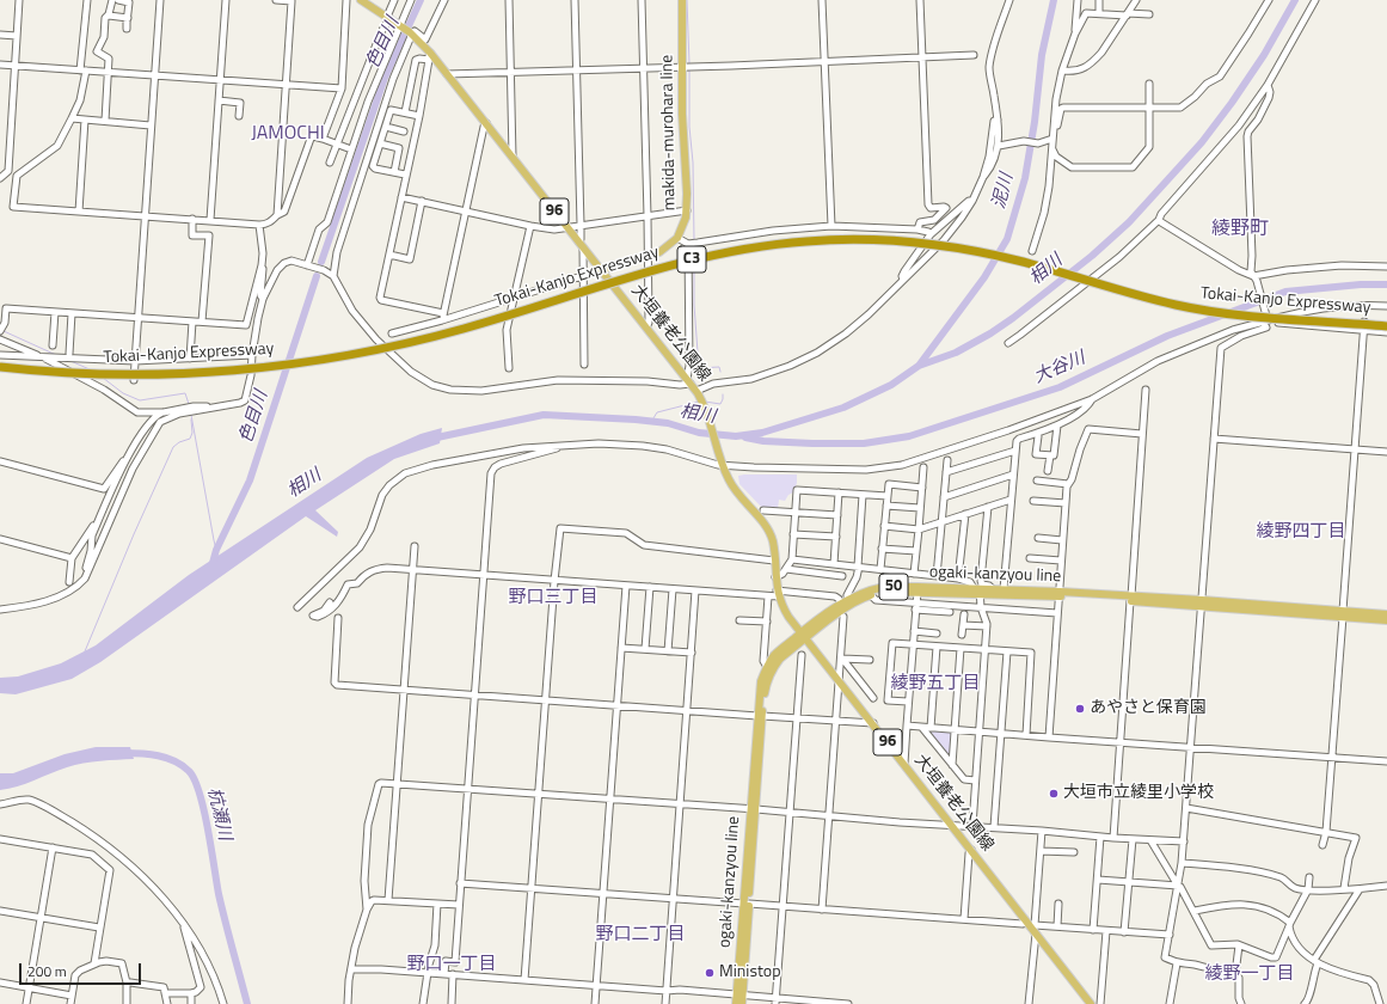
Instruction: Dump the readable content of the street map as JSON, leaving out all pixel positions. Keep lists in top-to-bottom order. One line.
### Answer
{"streets":{"highway":["C3","Tokai-Kanjo Expressway"],"main road":["makida-murohara line","96","大垣養老公園線","ogaki-kanzyou line","50"]},"crossings":[["大垣養老公園線","ogaki-kanzyou line"]],"districts":["JAMOCHI","綾野町","綾野四丁目","野口三丁目","綾野五丁目","野口二丁目","野口一丁目","綾野一丁目"],"water":["色目川","泥川","相川","大谷川","杭瀬川"],"places":["あやさと保育園","大垣市立綾里小学校","Ministop"],"scale_bar":"200 m"}
